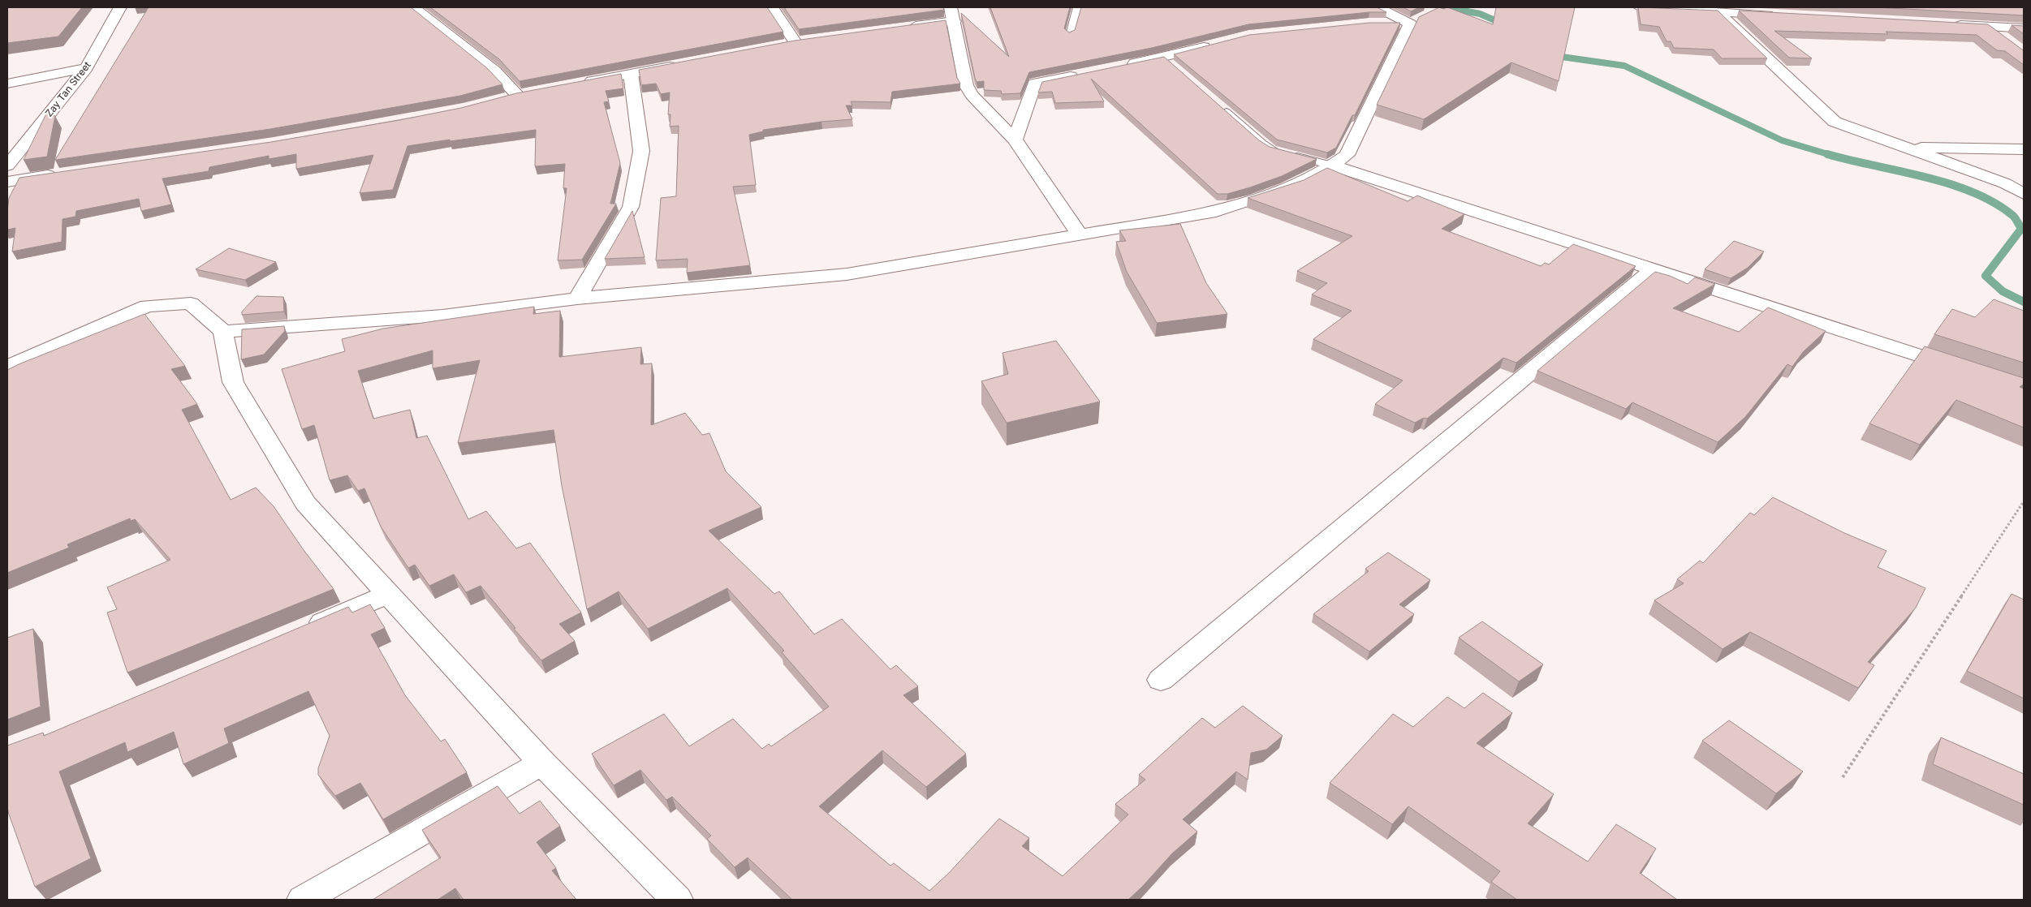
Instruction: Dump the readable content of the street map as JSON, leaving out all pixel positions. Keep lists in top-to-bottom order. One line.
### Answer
{"streets":{"street":["Zay Tan Street"]}}
